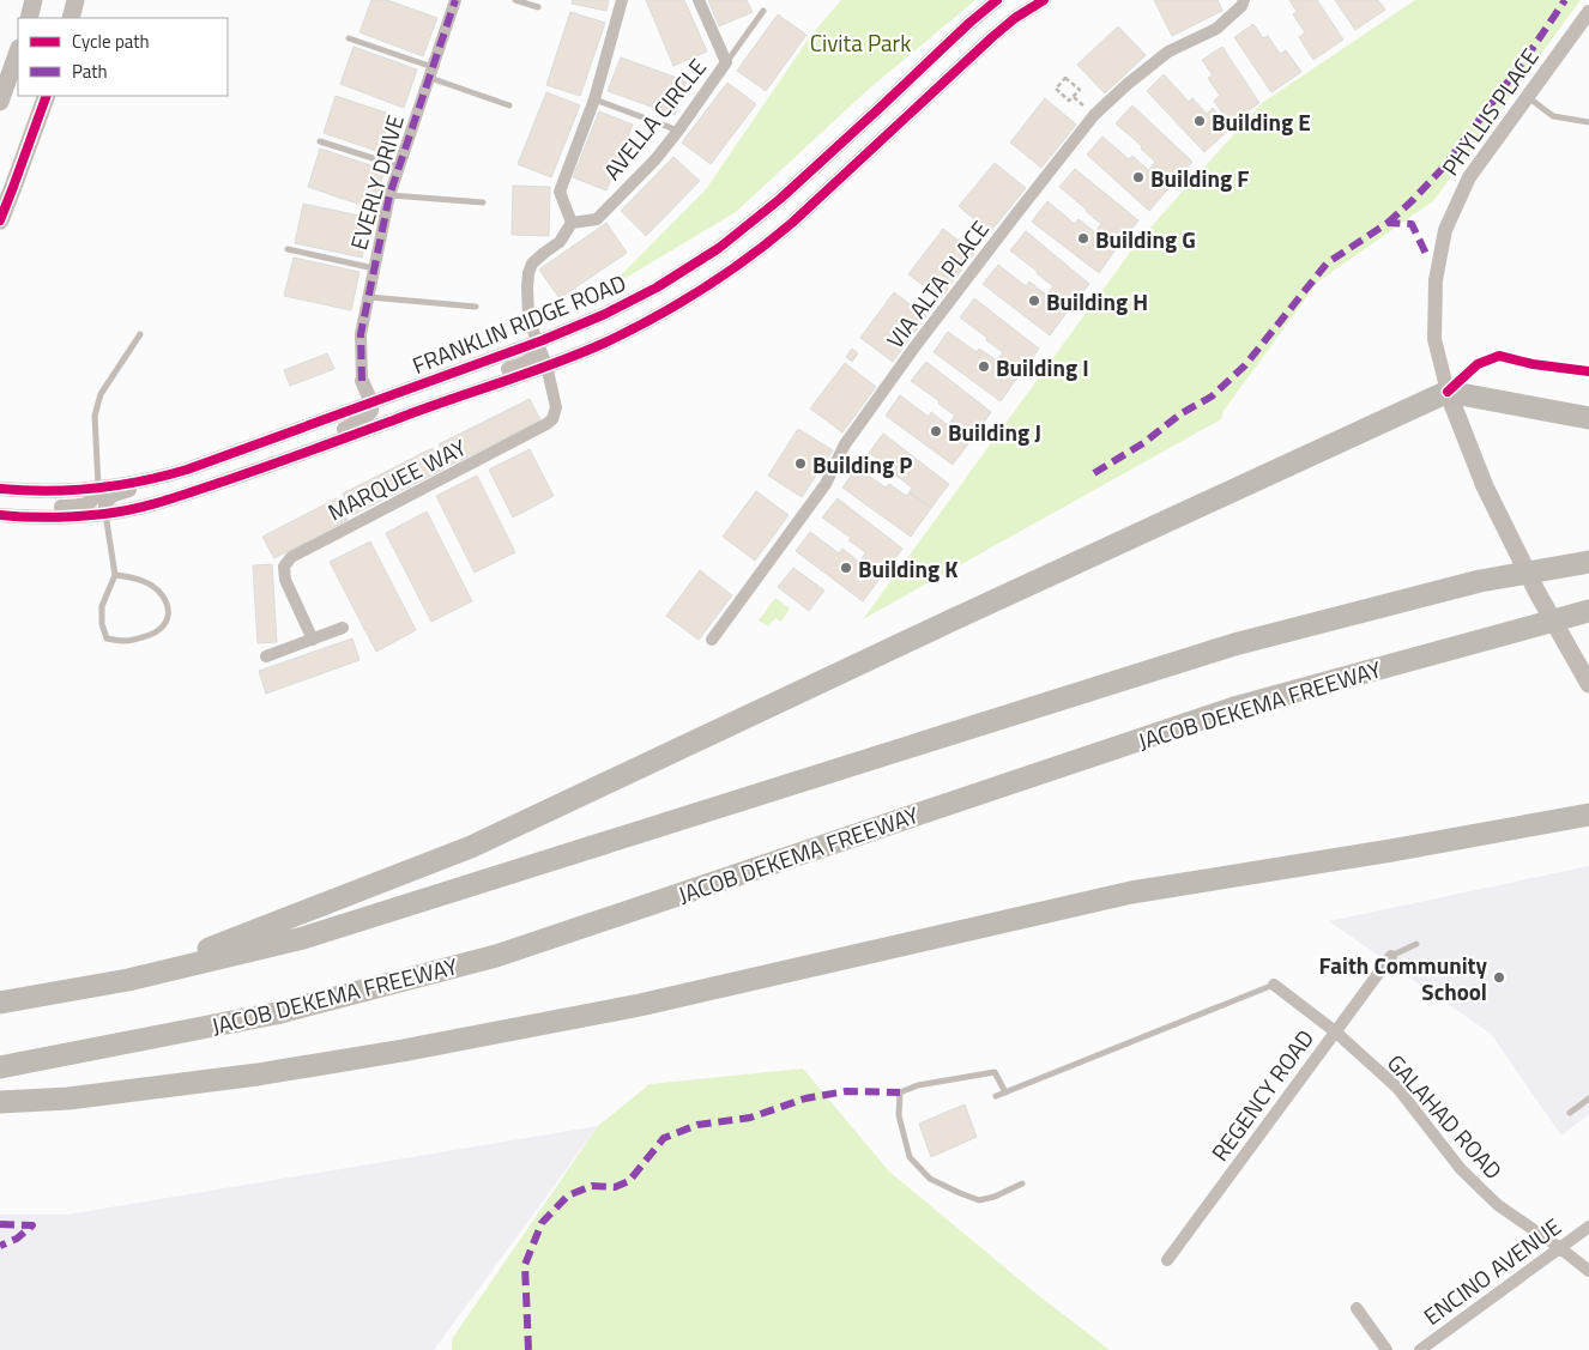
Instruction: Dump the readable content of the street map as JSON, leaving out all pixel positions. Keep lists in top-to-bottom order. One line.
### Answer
{"streets":{"highway":["JACOB DEKEMA FREEWAY"],"main road":["PHYLLIS PLACE"],"street":["AVELLA CIRCLE","EVERLY DRIVE","VIA ALTA PLACE","FRANKLIN RIDGE ROAD","MARQUEE WAY","REGENCY ROAD","GALAHAD ROAD","ENCINO AVENUE"]},"crossings":[["AVELLA CIRCLE","MARQUEE WAY"],["FRANKLIN RIDGE ROAD","MARQUEE WAY"],["REGENCY ROAD","GALAHAD ROAD"],["GALAHAD ROAD","ENCINO AVENUE"]],"parks":["Civita Park"],"places":["Building E","Building F","Building G","Building H","Building I","Building J","Building P","Building K","Faith Community School"],"legend":["Cycle path","Path"]}
